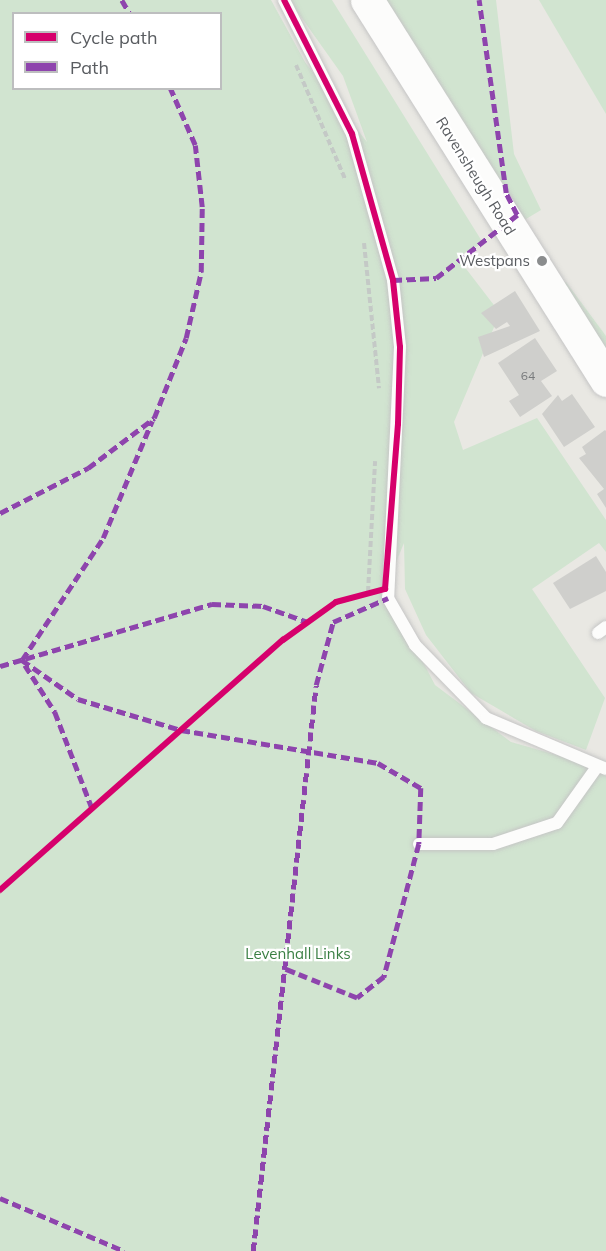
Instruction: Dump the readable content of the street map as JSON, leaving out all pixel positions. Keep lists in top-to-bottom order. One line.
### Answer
{"streets":{"main road":["Ravensheugh Road"]},"parks":["Levenhall Links"],"places":["Westpans"],"house_numbers":["64"],"legend":["Cycle path","Path"]}
